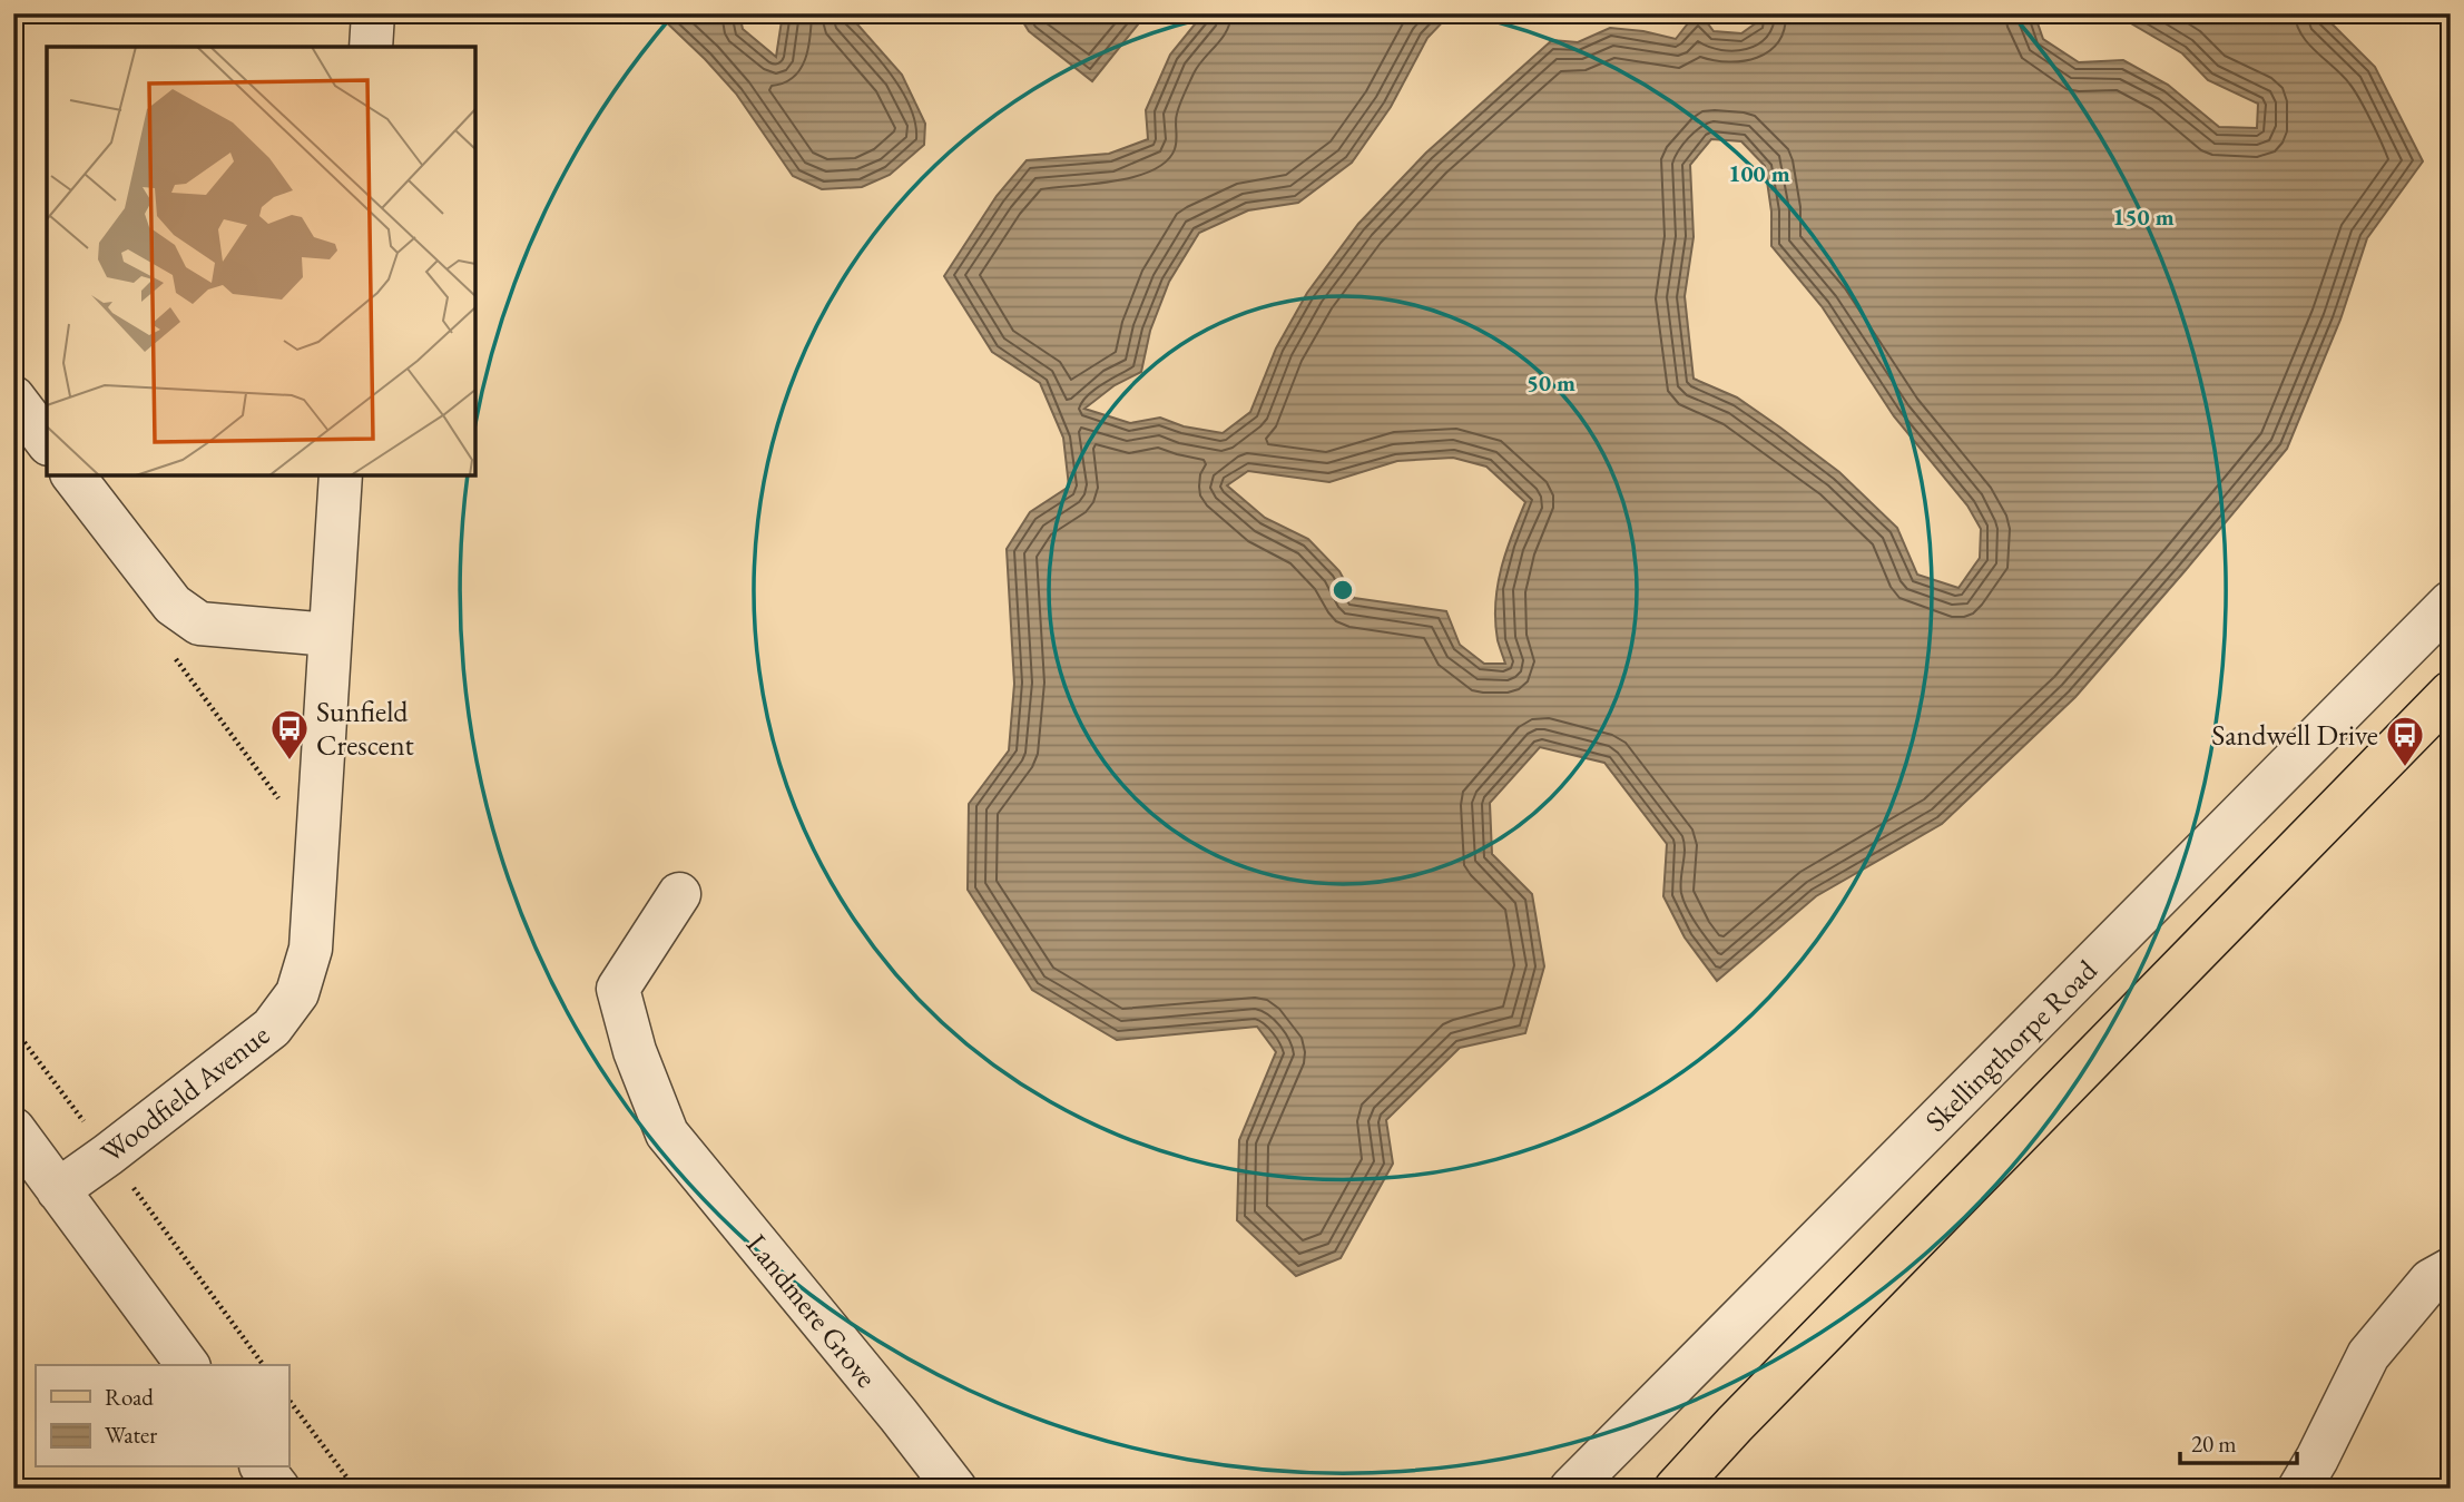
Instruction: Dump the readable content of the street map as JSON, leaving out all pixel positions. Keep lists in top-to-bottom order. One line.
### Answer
{"streets":{"street":["Skellingthorpe Road","Woodfield Avenue","Landmere Grove"]},"places":{"bus stop":["Sunfield Crescent","Sandwell Drive"]},"legend":["Road","Water"],"scale_bar":"20 m","rings":["100 m","150 m","50 m"]}
